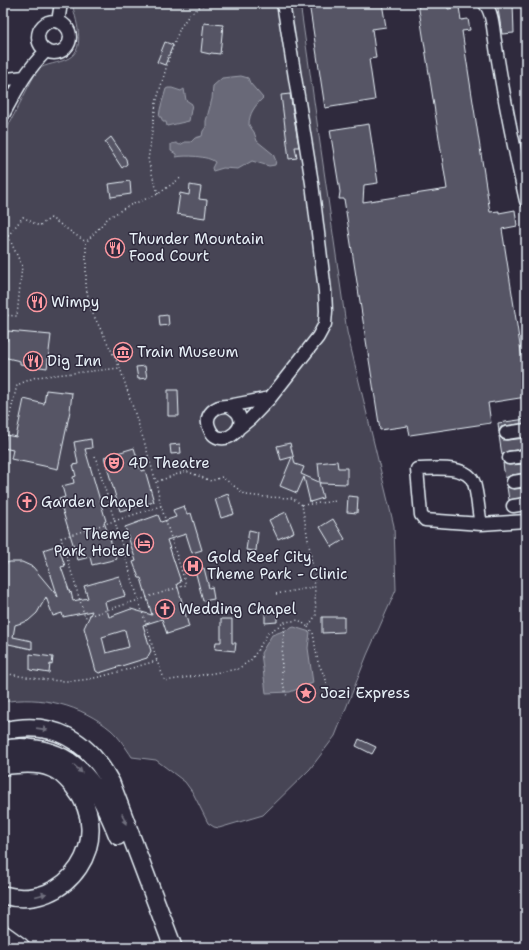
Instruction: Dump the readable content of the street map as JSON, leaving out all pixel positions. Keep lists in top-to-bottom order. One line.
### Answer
{"places":{"restaurant":["Thunder Mountain Food Court","Wimpy","Dig Inn"],"museum":["Train Museum"],"theatre":["4D Theatre"],"church":["Garden Chapel","Wedding Chapel"],"hotel":["Theme Park Hotel"],"hospital":["Gold Reef City Theme Park - Clinic"],"place":["Jozi Express"]}}
